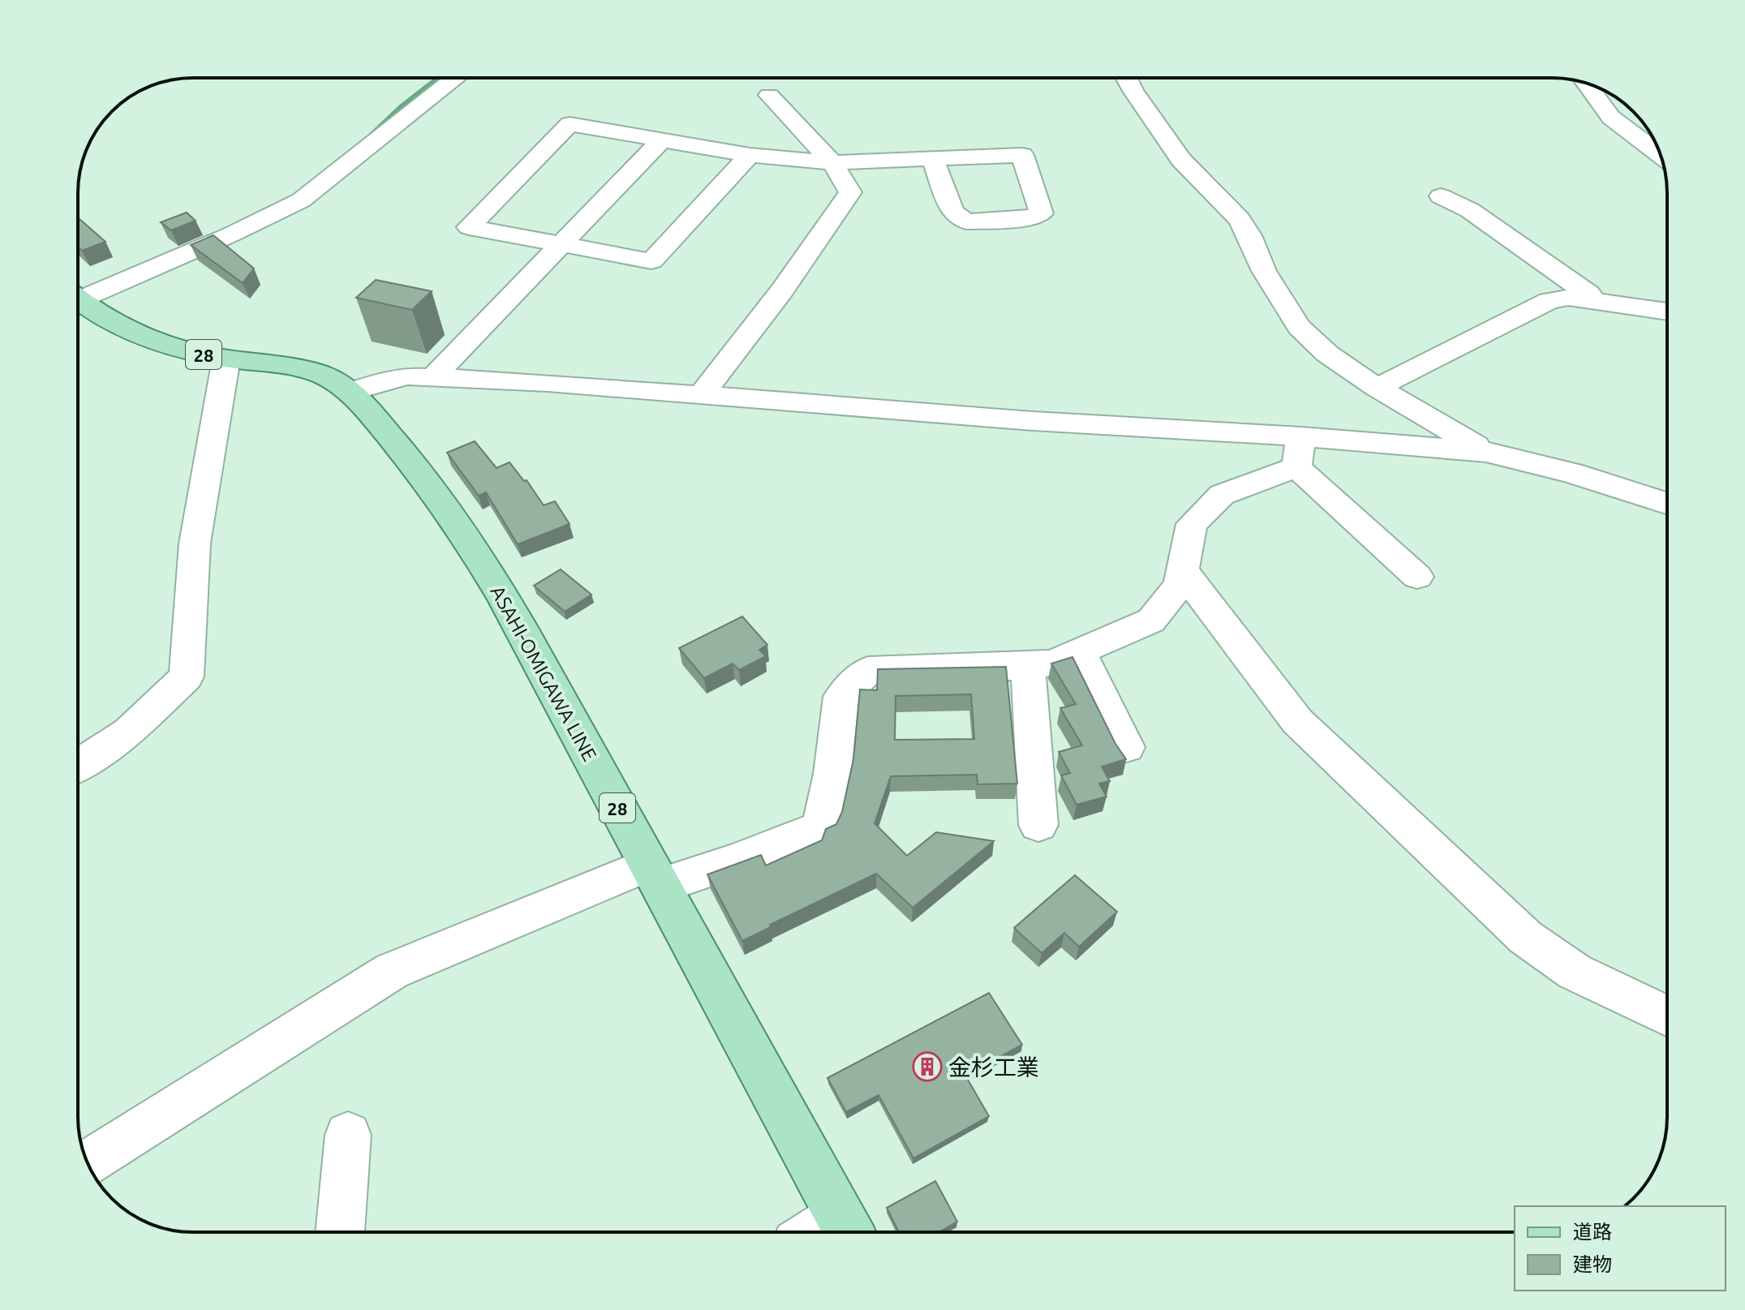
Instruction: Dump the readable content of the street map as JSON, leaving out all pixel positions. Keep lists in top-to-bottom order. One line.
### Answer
{"streets":{"main road":["28","ASAHI-OMIGAWA LINE"]},"places":{"building":["金杉工業"]},"legend":["道路","建物"]}
